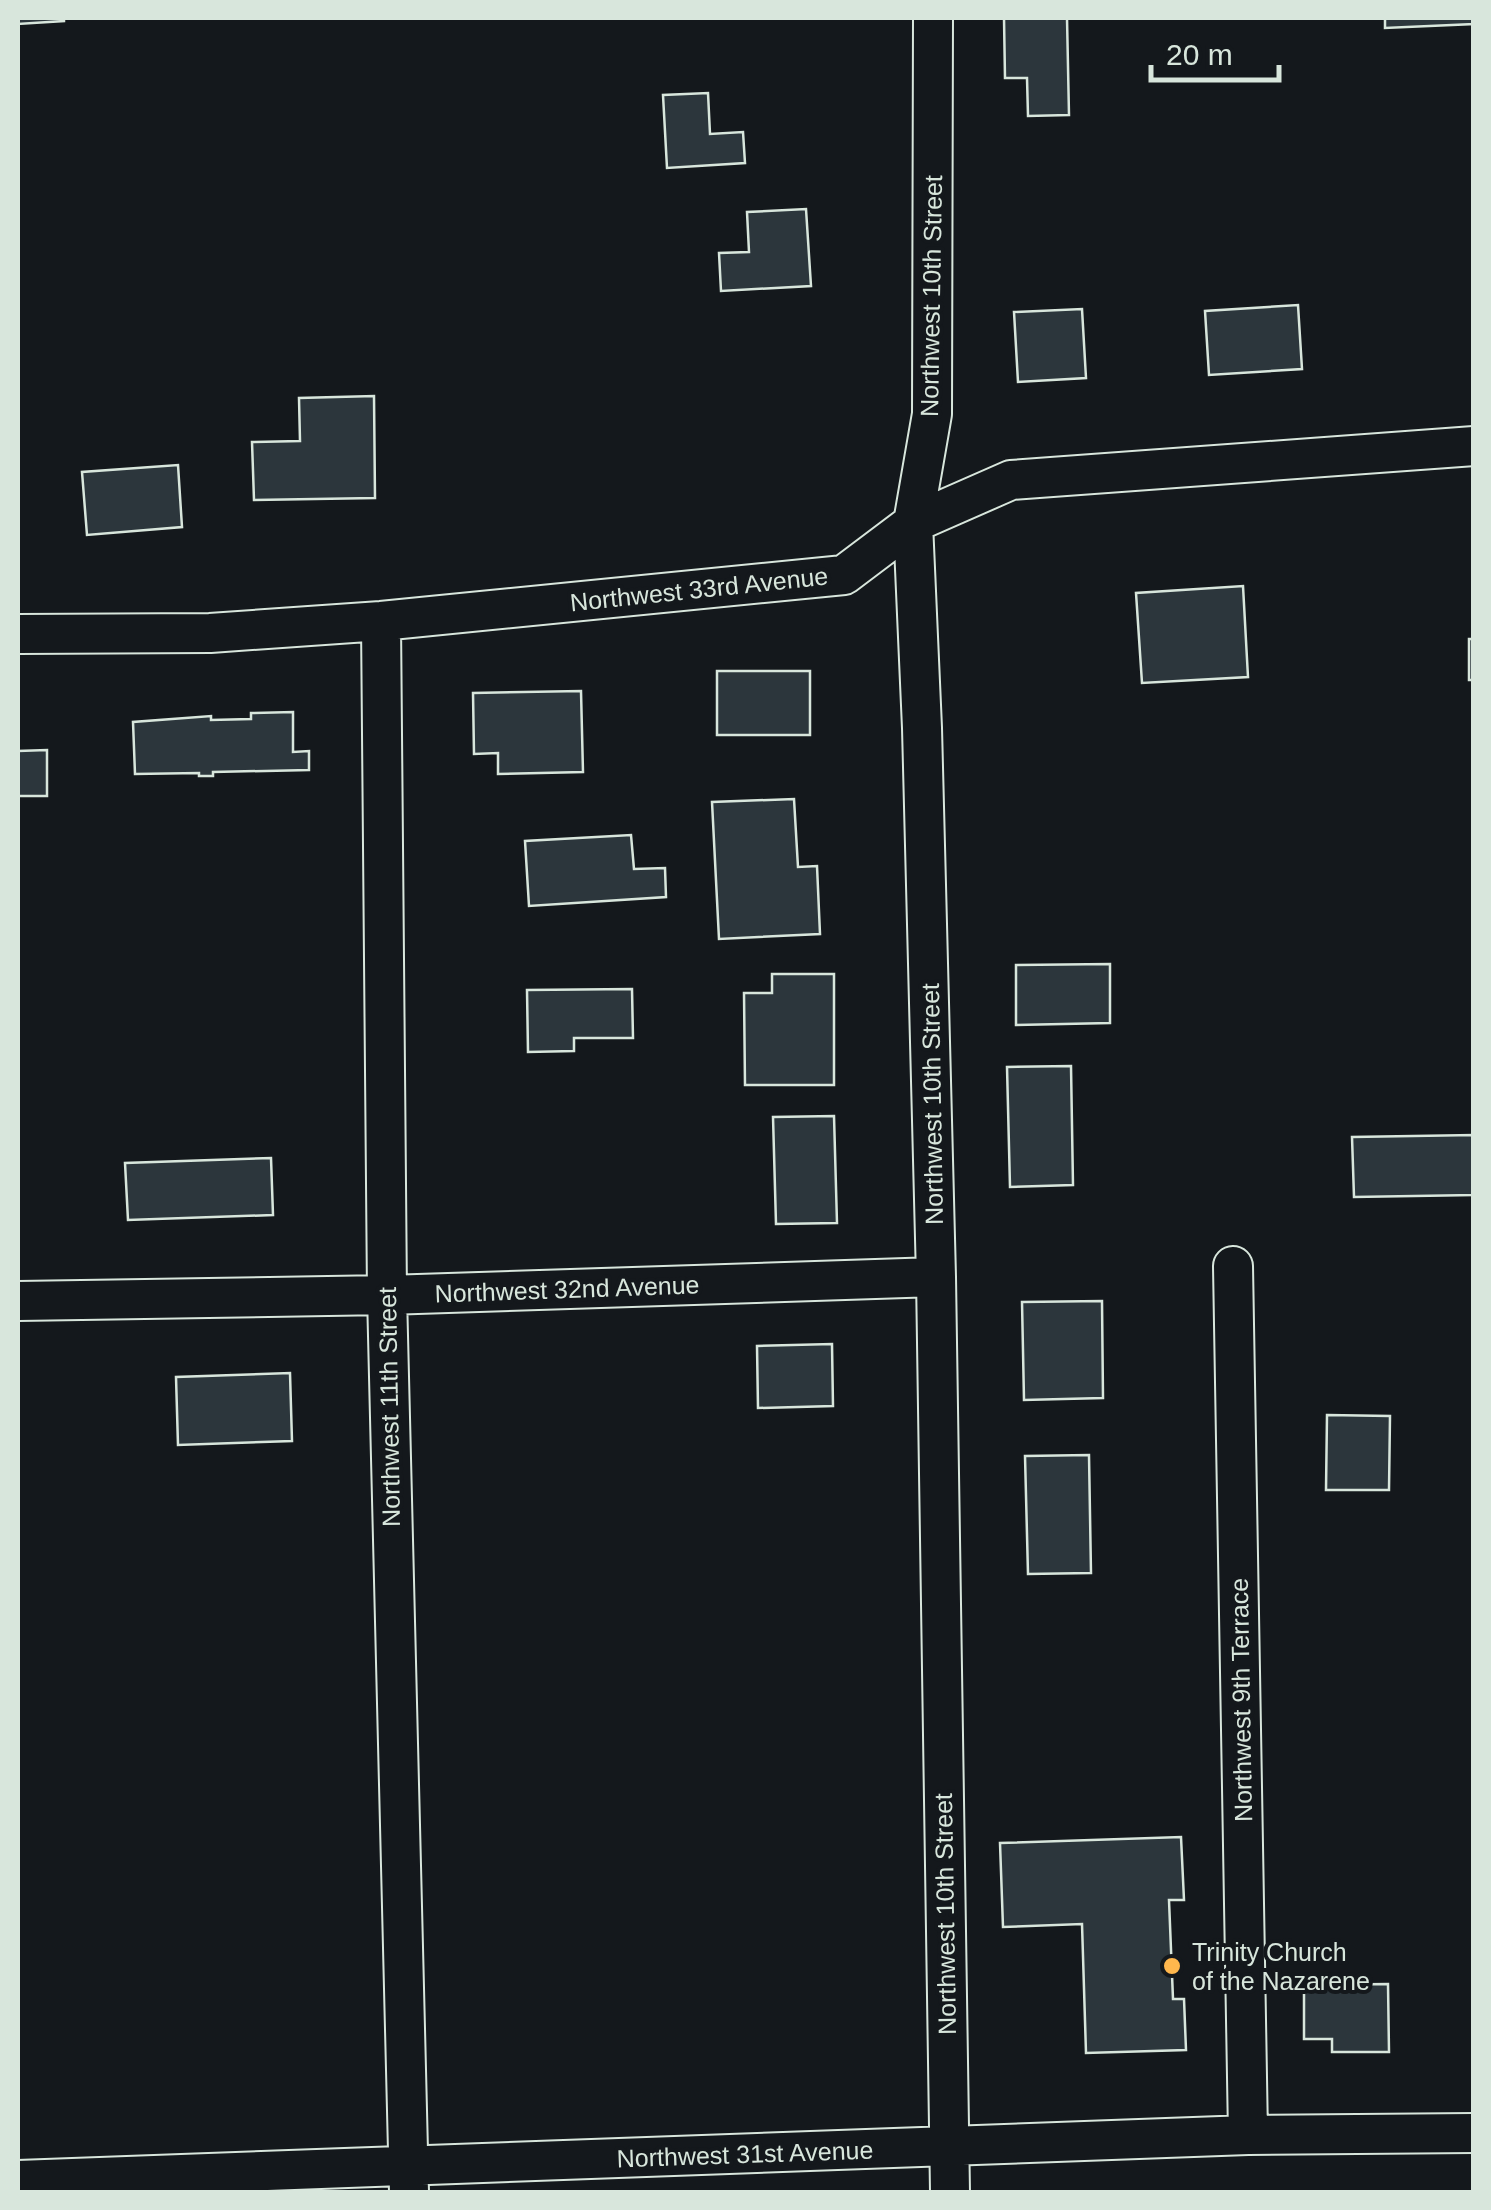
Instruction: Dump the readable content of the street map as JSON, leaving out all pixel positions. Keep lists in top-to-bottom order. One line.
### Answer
{"streets":{"street":["Northwest 10th Street","Northwest 33rd Avenue","Northwest 32nd Avenue","Northwest 11th Street","Northwest 9th Terrace","Northwest 31st Avenue"]},"crossings":[["Northwest 10th Street","Northwest 33rd Avenue"],["Northwest 10th Street","Northwest 32nd Avenue"],["Northwest 10th Street","Northwest 31st Avenue"],["Northwest 33rd Avenue","Northwest 11th Street"],["Northwest 32nd Avenue","Northwest 11th Street"],["Northwest 11th Street","Northwest 31st Avenue"],["Northwest 9th Terrace","Northwest 31st Avenue"]],"places":["Trinity Church of the Nazarene"],"scale_bar":"20 m"}
